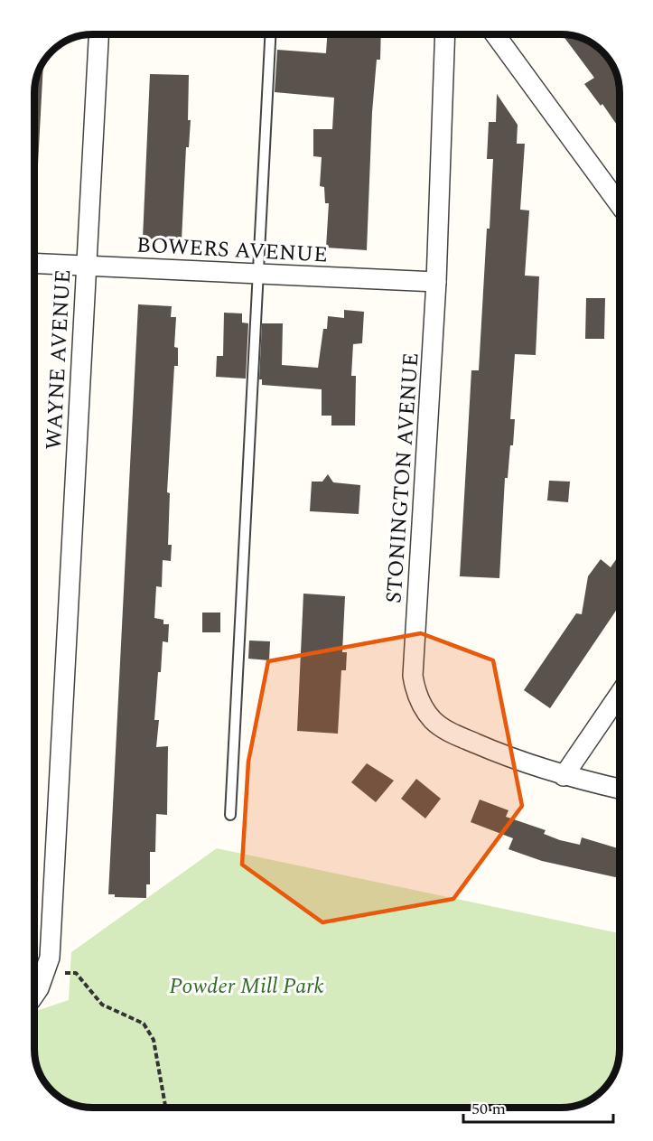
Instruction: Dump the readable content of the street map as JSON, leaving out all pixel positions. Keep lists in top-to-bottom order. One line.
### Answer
{"streets":{"street":["BOWERS AVENUE","WAYNE AVENUE","STONINGTON AVENUE"]},"crossings":[["BOWERS AVENUE","WAYNE AVENUE"],["BOWERS AVENUE","STONINGTON AVENUE"]],"parks":["Powder Mill Park"],"scale_bar":"50 m"}
